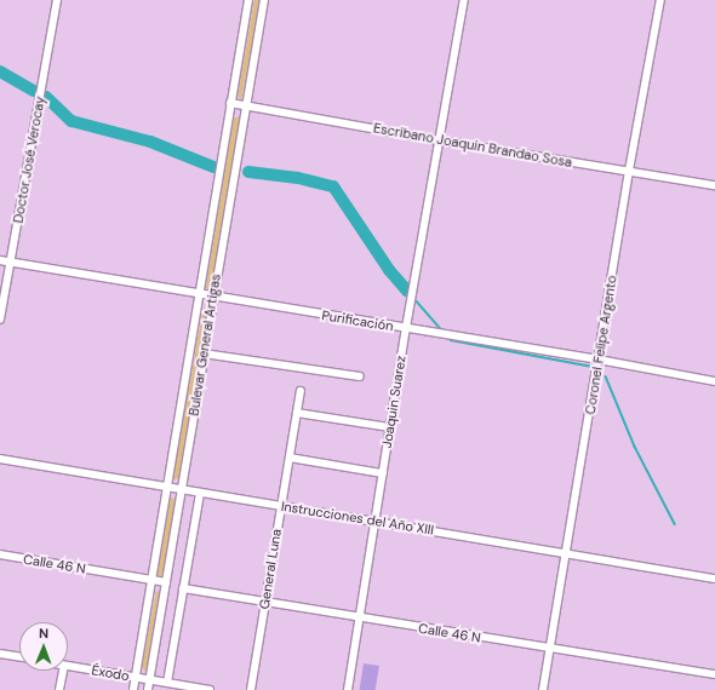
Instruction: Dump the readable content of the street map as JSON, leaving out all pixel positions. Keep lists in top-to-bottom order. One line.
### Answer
{"streets":{"street":["Escribano Joaquin Brandao Sosa","Doctor José Verocay","Purificación","Bulevar General Artigas","Coronel Felipe Argento","Joaquin Suarez","Instrucciones del Año XIII","Calle 46 N","General Luna","Éxodo"]},"crossings":[["Escribano Joaquin Brandao Sosa","Bulevar General Artigas"],["Escribano Joaquin Brandao Sosa","Coronel Felipe Argento"],["Escribano Joaquin Brandao Sosa","Joaquin Suarez"],["Doctor José Verocay","Purificación"],["Purificación","Bulevar General Artigas"],["Purificación","Coronel Felipe Argento"],["Purificación","Joaquin Suarez"],["Bulevar General Artigas","Instrucciones del Año XIII"],["Bulevar General Artigas","Calle 46 N"],["Bulevar General Artigas","Éxodo"],["Coronel Felipe Argento","Instrucciones del Año XIII"],["Coronel Felipe Argento","Calle 46 N"],["Joaquin Suarez","Instrucciones del Año XIII"],["Joaquin Suarez","Calle 46 N"],["Instrucciones del Año XIII","General Luna"],["Calle 46 N","General Luna"]],"north":"top"}
